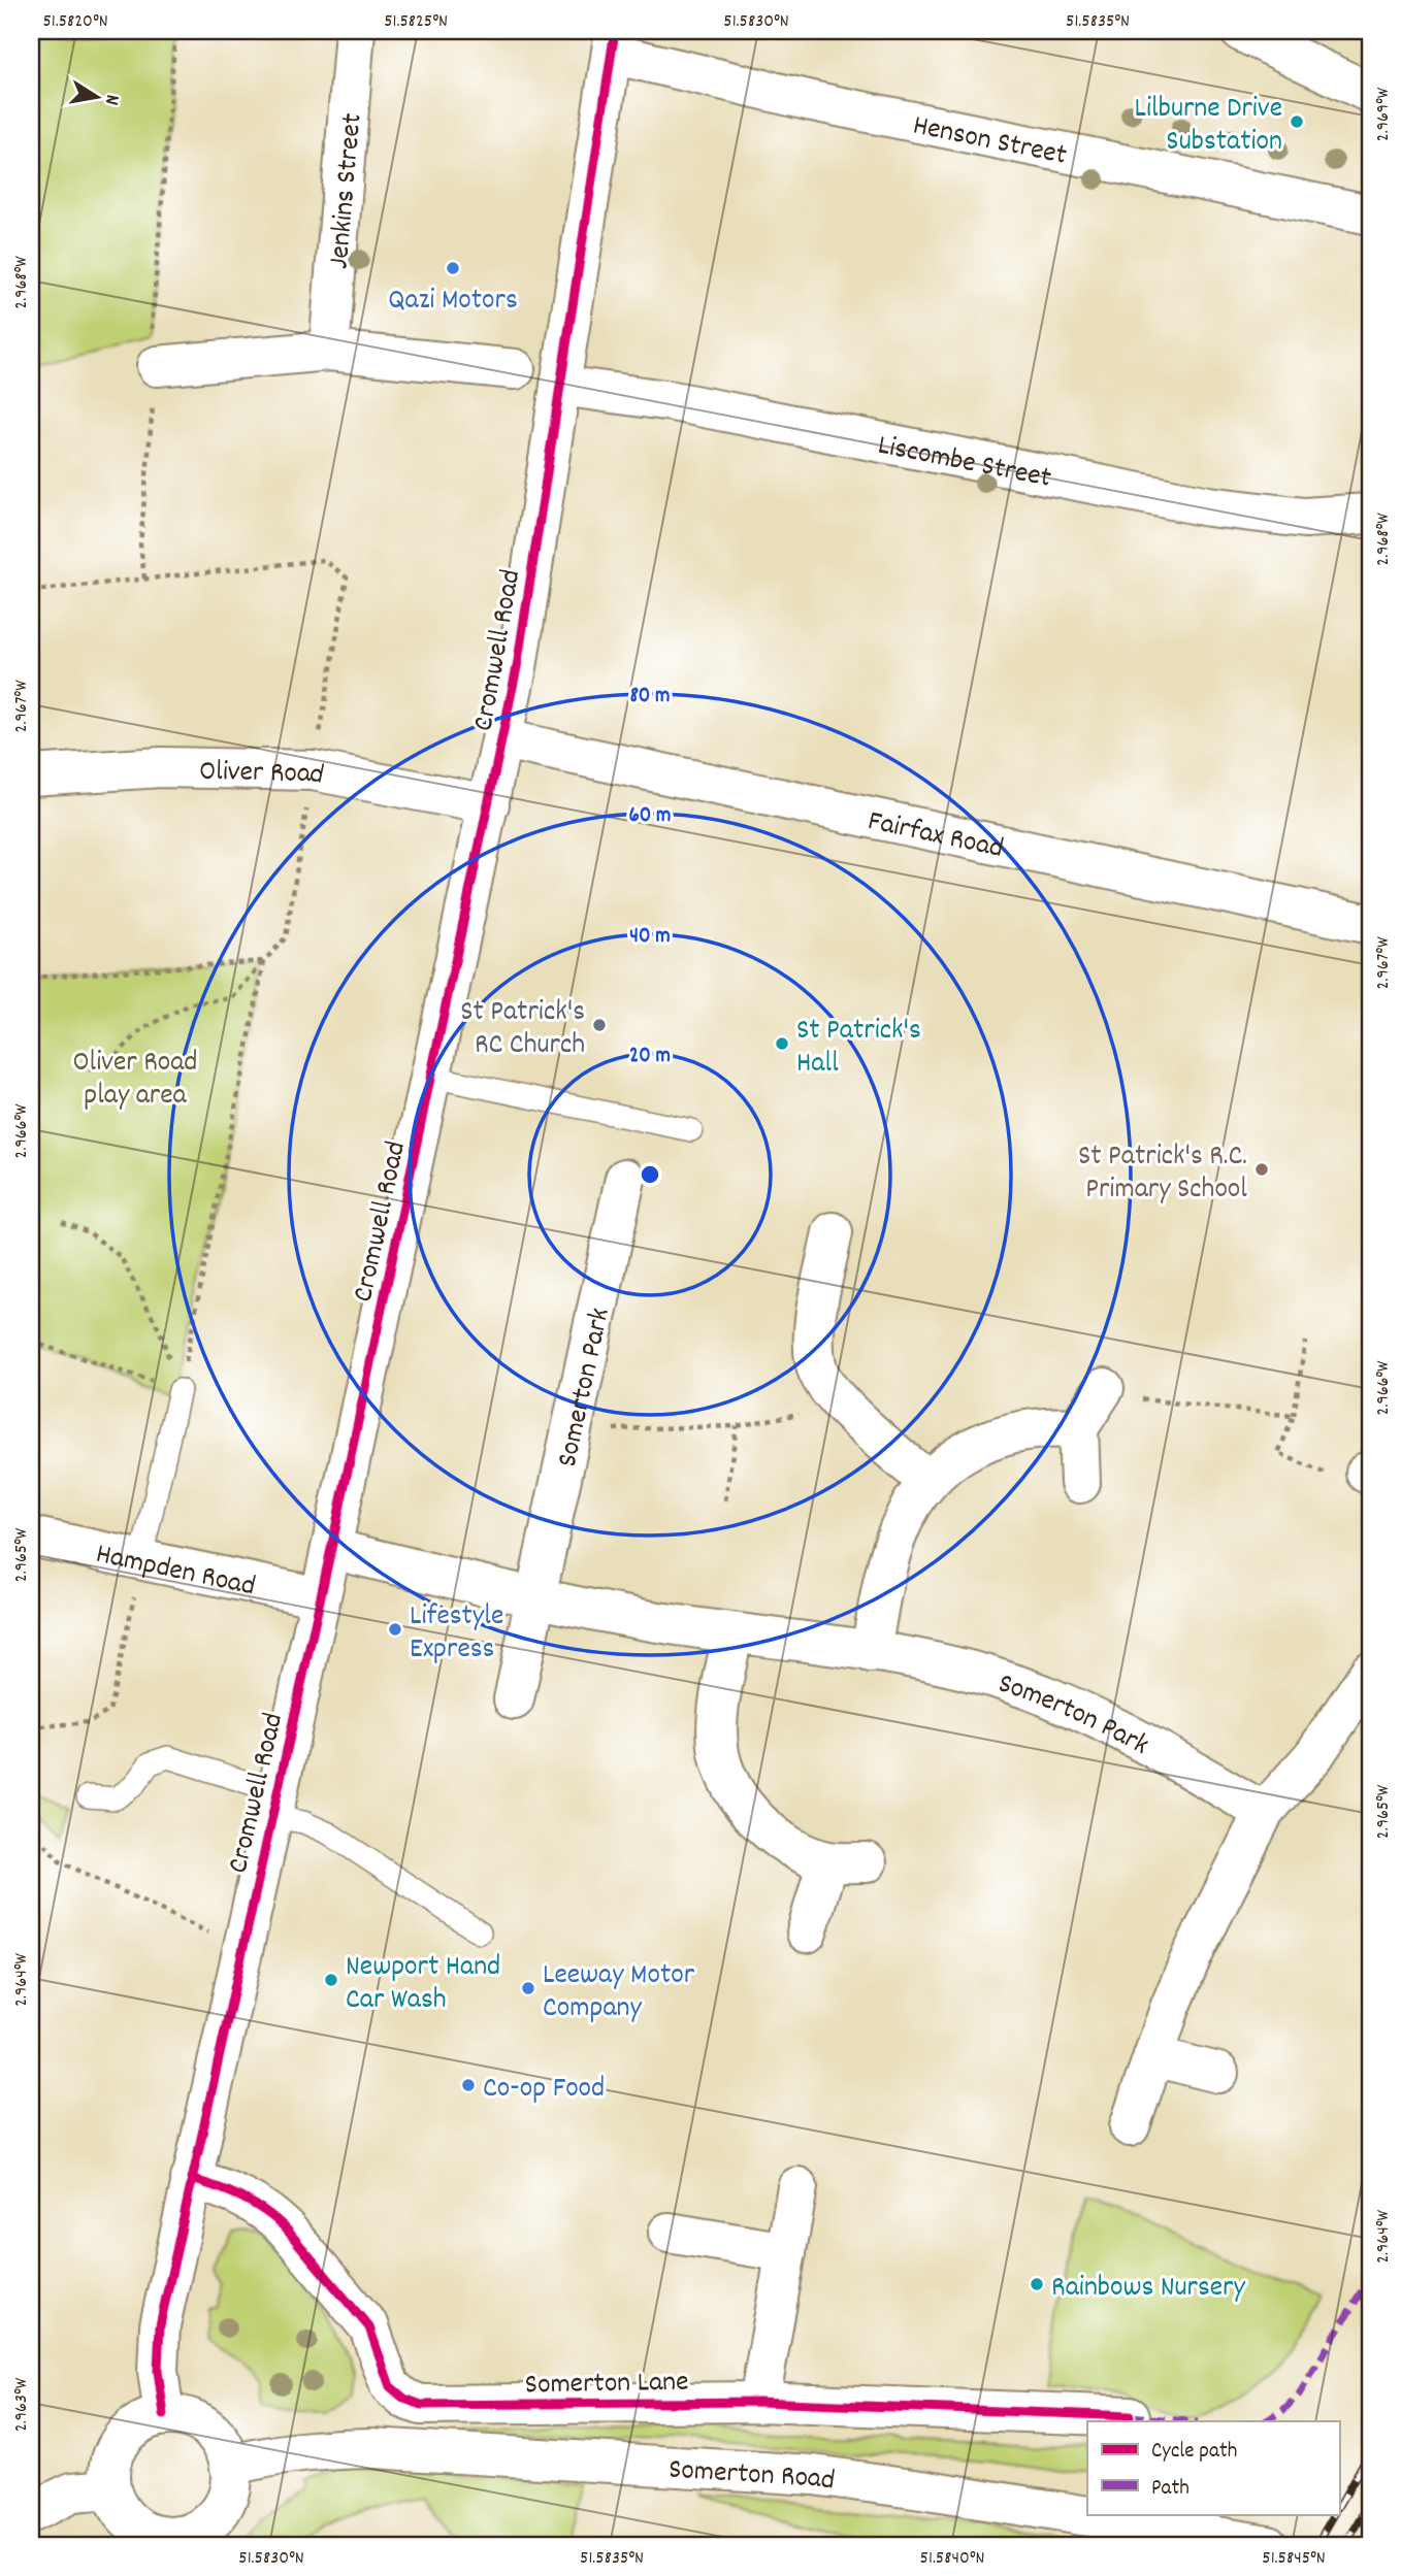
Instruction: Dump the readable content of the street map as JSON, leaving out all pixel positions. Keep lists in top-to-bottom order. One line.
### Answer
{"streets":{"street":["Henson Street","Jenkins Street","Liscombe Street","Cromwell Road","Oliver Road","Fairfax Road","Somerton Park","Hampden Road","Somerton Lane","Somerton Road"]},"crossings":[["Henson Street","Cromwell Road"],["Liscombe Street","Cromwell Road"],["Cromwell Road","Oliver Road"],["Cromwell Road","Fairfax Road"],["Cromwell Road","Somerton Park"],["Cromwell Road","Hampden Road"],["Cromwell Road","Somerton Lane"],["Cromwell Road","Somerton Road"]],"parks":["Oliver Road play area"],"places":["Lilburne Drive Substation","Qazi Motors","St Patrick's RC Church","St Patrick's Hall","St Patrick's R.C. Primary School","Lifestyle Express","Newport Hand Car Wash","Leeway Motor Company","Co-op Food","Rainbows Nursery"],"legend":["Cycle path","Path"],"north":"right","coordinates":["51.5820°N","51.5825°N","51.5830°N","51.5835°N","2.969°W","2.968°W","2.967°W","2.966°W","2.965°W","2.964°W","2.963°W","51.5840°N","51.5845°N"],"rings":["80 m","60 m","40 m","20 m"]}
